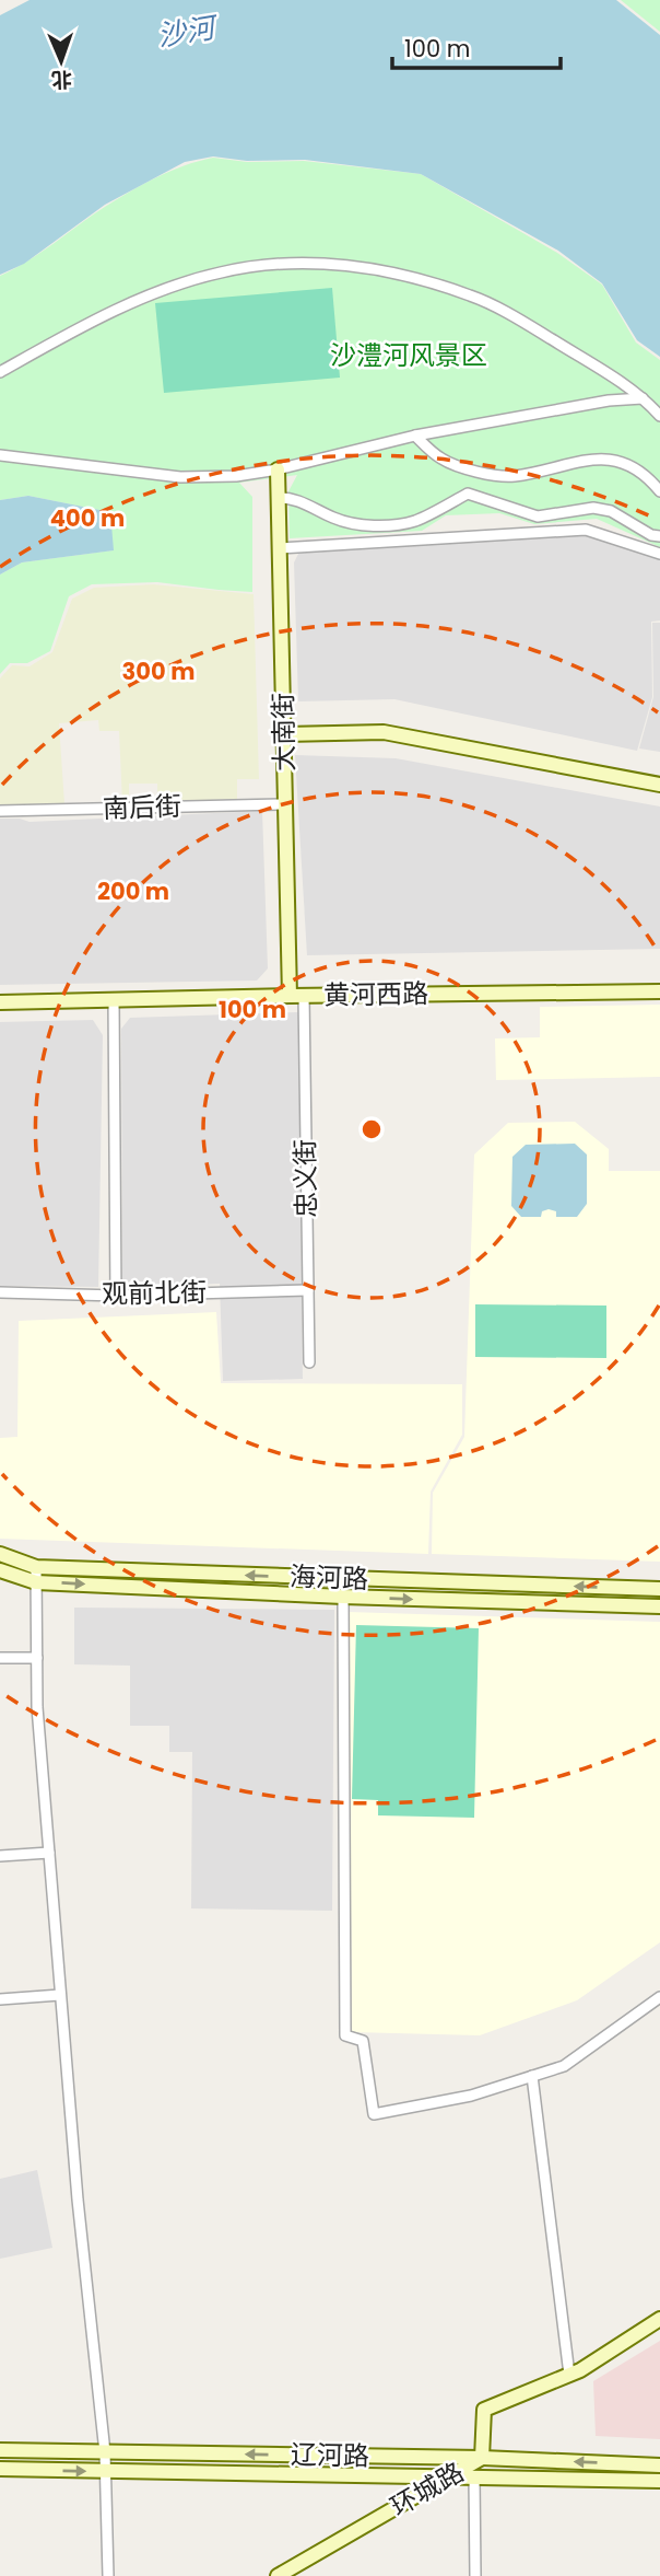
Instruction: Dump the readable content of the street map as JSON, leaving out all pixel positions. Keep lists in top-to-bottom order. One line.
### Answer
{"streets":{"street":["大南街","南后街","黄河西路","忠义街","观前北街","海河路","辽河路","环城路"]},"crossings":[["大南街","南后街"],["大南街","黄河西路"],["大南街","忠义街"],["黄河西路","忠义街"],["忠义街","观前北街"],["辽河路","环城路"]],"water":["沙河"],"parks":["沙澧河风景区"],"scale_bar":"100 m","north":"bottom","rings":["400 m","300 m","200 m","100 m"]}
